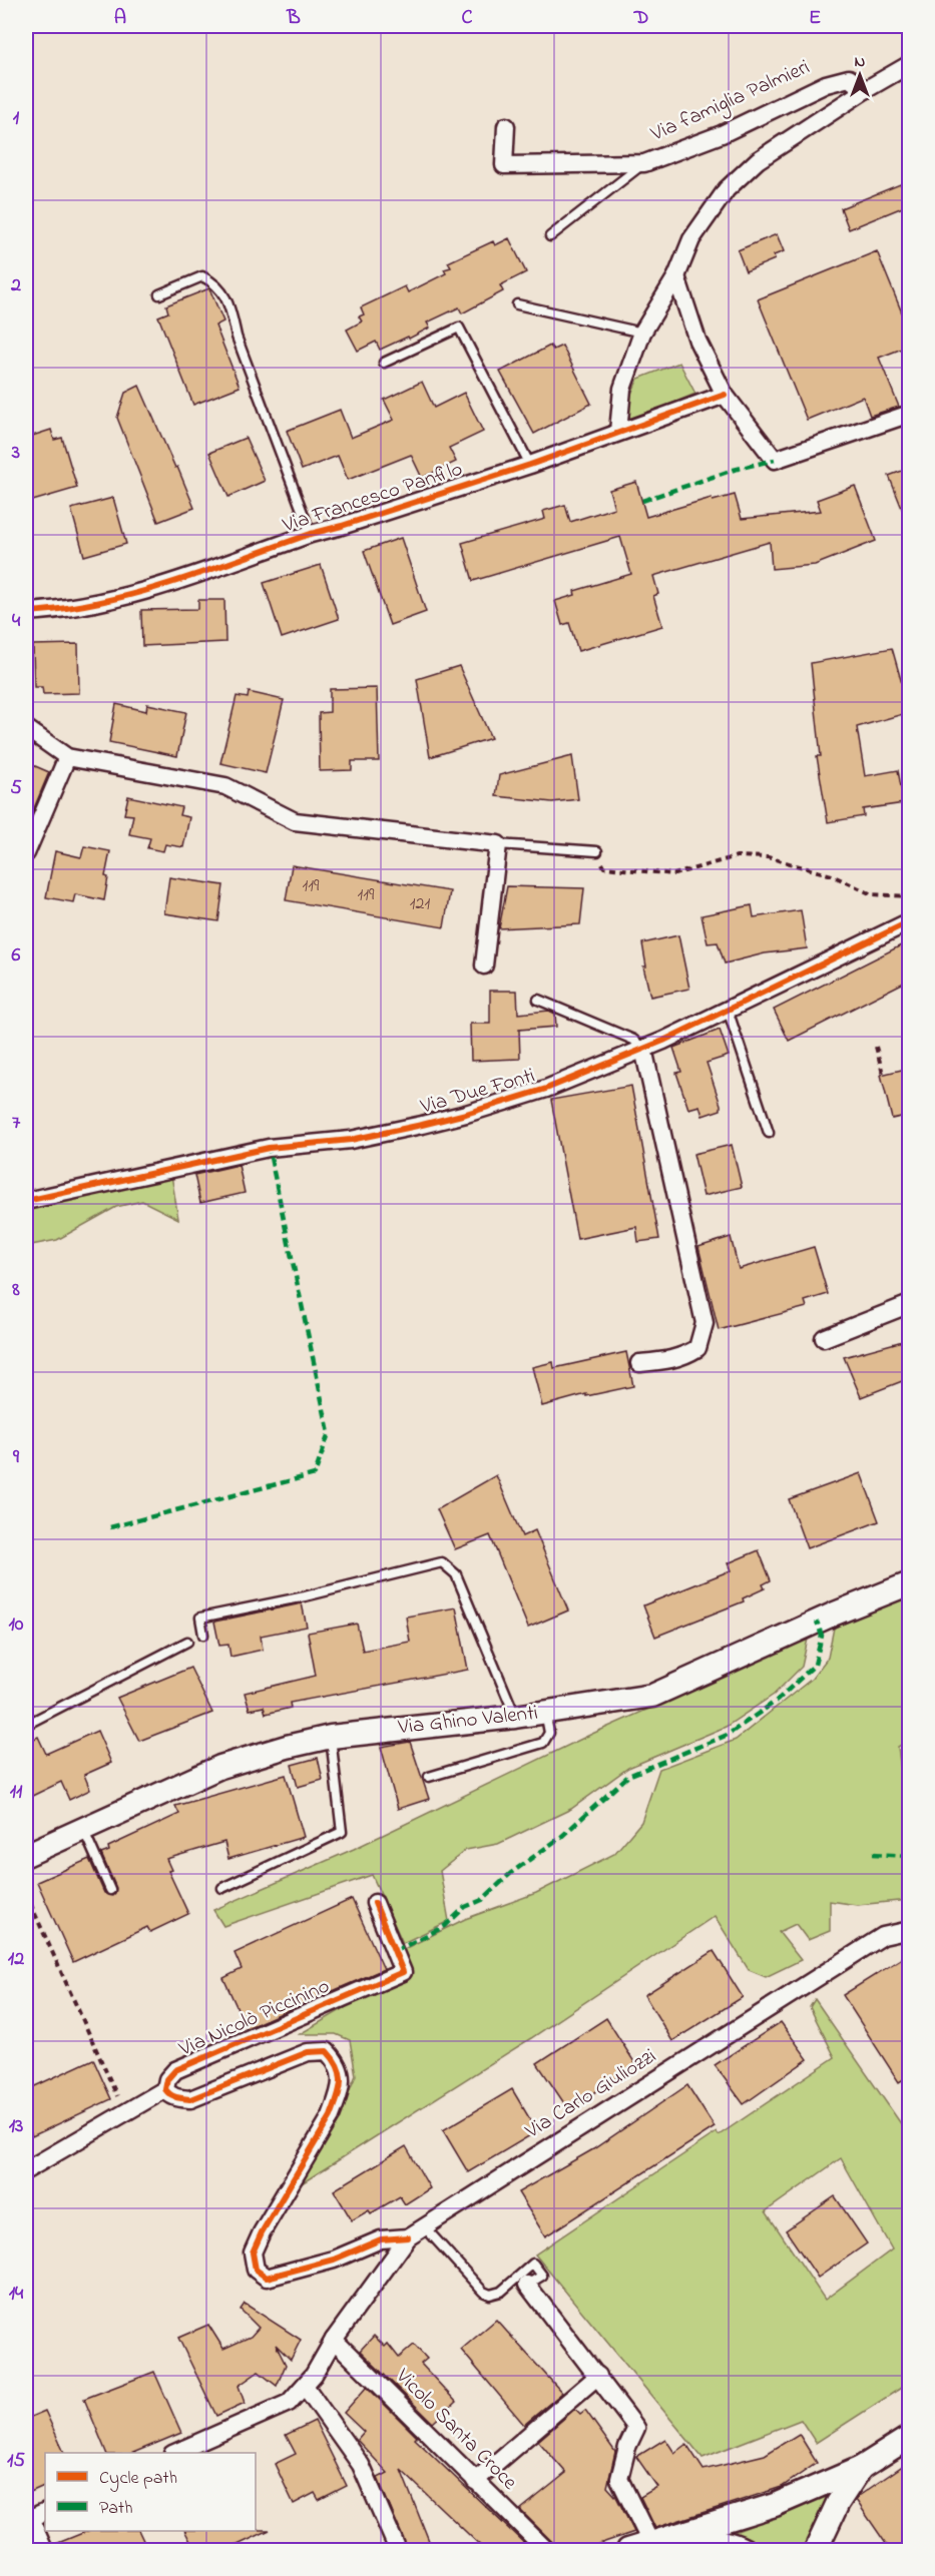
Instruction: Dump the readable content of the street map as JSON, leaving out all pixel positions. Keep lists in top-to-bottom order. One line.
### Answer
{"streets":{"main road":["Via Ghino Valenti"],"street":["Via famiglia Palmieri","Via Francesco Panfilo","Via Due Fonti","Via Nicolò Piccinino","Via Carlo Giuliozzi","Vicolo Santa Croce"]},"crossings":[["Via Carlo Giuliozzi","Vicolo Santa Croce"]],"house_numbers":["119","119","121"],"legend":["Cycle path","Path"],"north":"top","grid":{"columns":["A","B","C","D","E"],"rows":["1","2","3","4","5","6","7","8","9","10","11","12","13","14","15"]}}
